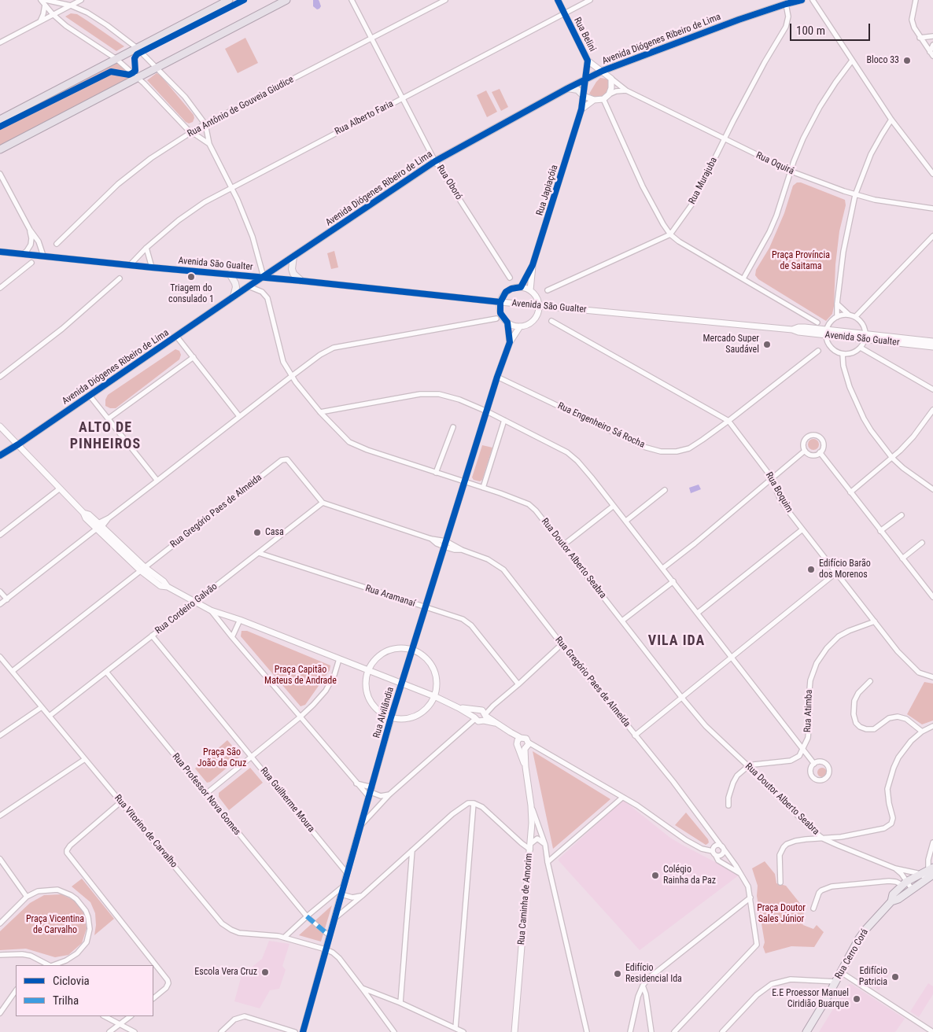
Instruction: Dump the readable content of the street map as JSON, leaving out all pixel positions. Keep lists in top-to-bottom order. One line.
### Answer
{"streets":{"main road":["Avenida Diógenes Ribeiro de Lima","Rua Cerro Corá"],"street":["Rua Belini","Rua Antônio de Gouveia Giudice","Rua Alberto Faria","Rua Oquirá","Rua Murajuba","Rua Oboró","Rua Japiaçóia","Avenida São Gualter","Rua Engenheiro Sá Rocha","Rua Boquim","Rua Gregório Paes de Almeida","Rua Doutor Alberto Seabra","Rua Aramanaí","Rua Cordeiro Galvão","Rua Atimba","Rua Alvilândia","Rua Professor Nova Gomes","Rua Guilherme Moura","Rua Vitorino de Carvalho","Rua Caminha de Amorim"]},"crossings":[["Rua Belini","Avenida Diógenes Ribeiro de Lima"],["Rua Belini","Rua Alberto Faria"],["Rua Belini","Rua Oquirá"],["Rua Belini","Rua Japiaçóia"],["Avenida Diógenes Ribeiro de Lima","Rua Oquirá"],["Avenida Diógenes Ribeiro de Lima","Rua Murajuba"],["Avenida Diógenes Ribeiro de Lima","Rua Oboró"],["Avenida Diógenes Ribeiro de Lima","Rua Japiaçóia"],["Avenida Diógenes Ribeiro de Lima","Avenida São Gualter"],["Avenida Diógenes Ribeiro de Lima","Rua Doutor Alberto Seabra"],["Rua Antônio de Gouveia Giudice","Rua Oboró"],["Rua Alberto Faria","Rua Oboró"],["Rua Alberto Faria","Avenida São Gualter"],["Rua Oquirá","Rua Murajuba"],["Rua Oquirá","Rua Japiaçóia"],["Rua Engenheiro Sá Rocha","Rua Boquim"],["Rua Boquim","Rua Atimba"],["Rua Gregório Paes de Almeida","Rua Cordeiro Galvão"],["Rua Gregório Paes de Almeida","Rua Alvilândia"],["Rua Gregório Paes de Almeida","Rua Vitorino de Carvalho"],["Rua Doutor Alberto Seabra","Rua Alvilândia"],["Rua Doutor Alberto Seabra","Rua Cerro Corá"],["Rua Aramanaí","Rua Cordeiro Galvão"],["Rua Aramanaí","Rua Alvilândia"],["Rua Cordeiro Galvão","Rua Professor Nova Gomes"],["Rua Cordeiro Galvão","Rua Guilherme Moura"],["Rua Cordeiro Galvão","Rua Vitorino de Carvalho"],["Rua Alvilândia","Rua Guilherme Moura"],["Rua Alvilândia","Rua Vitorino de Carvalho"]],"districts":["ALTO DE PINHEIROS","VILA IDA"],"parks":["Praça Província de Saitama","Praça Capitão Mateus de Andrade","Praça São João da Cruz","Praça Doutor Sales Júnior","Praça Vicentina de Carvalho"],"places":["Bloco 33","Triagem do consulado 1","Mercado Super Saudável","Casa","Edifício Barão dos Morenos","Colégio Rainha da Paz","Escola Vera Cruz","Edifício Residencial Ida","Edifício Patricia","E.E Proessor Manuel Ciridião Buarque"],"legend":["Ciclovia","Trilha"],"scale_bar":"100 m"}
